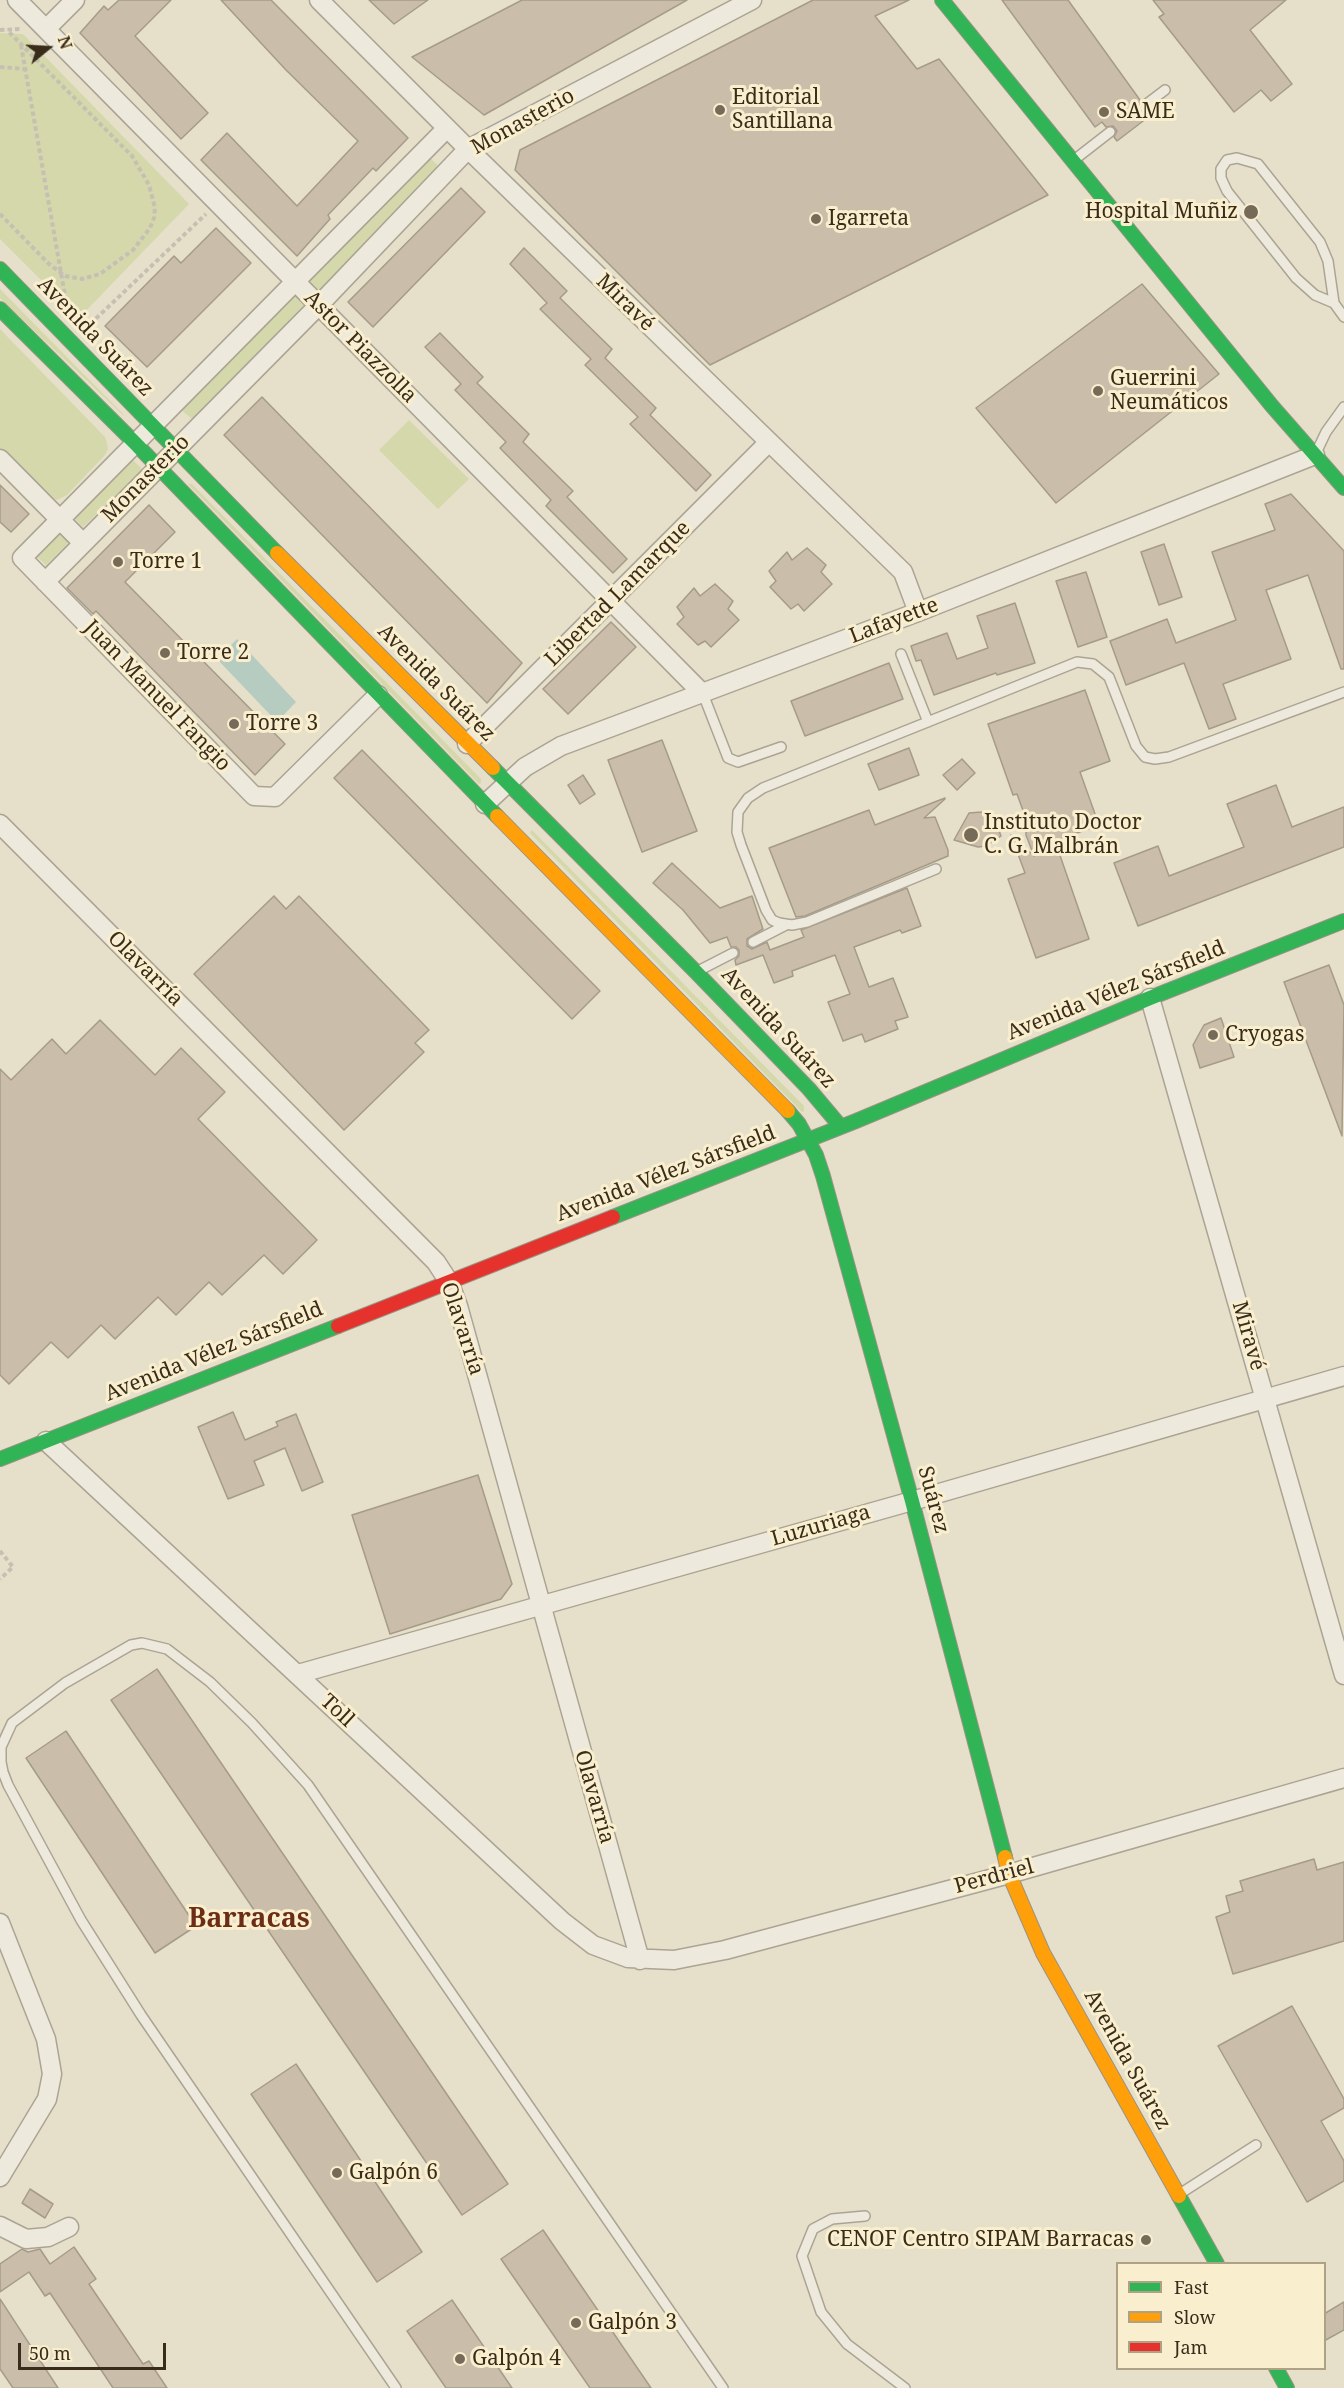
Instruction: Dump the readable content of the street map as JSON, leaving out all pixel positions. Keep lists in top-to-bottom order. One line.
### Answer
{"streets":{"street":["Monasterio","Miravé","Avenida Suárez","Astor Piazzolla","Libertad Lamarque","Lafayette","Juan Manuel Fangio","Olavarría","Avenida Vélez Sársfield","Suárez","Luzuriaga","Toll","Perdriel"]},"crossings":[["Monasterio","Miravé"],["Monasterio","Avenida Suárez"],["Monasterio","Astor Piazzolla"],["Monasterio","Juan Manuel Fangio"],["Miravé","Libertad Lamarque"],["Miravé","Lafayette"],["Miravé","Avenida Vélez Sársfield"],["Miravé","Luzuriaga"],["Avenida Suárez","Libertad Lamarque"],["Avenida Suárez","Lafayette"],["Avenida Suárez","Avenida Vélez Sársfield"],["Avenida Suárez","Suárez"],["Avenida Suárez","Perdriel"],["Astor Piazzolla","Libertad Lamarque"],["Astor Piazzolla","Lafayette"],["Olavarría","Avenida Vélez Sársfield"],["Olavarría","Luzuriaga"],["Olavarría","Toll"],["Olavarría","Perdriel"],["Avenida Vélez Sársfield","Suárez"],["Avenida Vélez Sársfield","Toll"],["Suárez","Luzuriaga"],["Suárez","Perdriel"],["Luzuriaga","Toll"],["Toll","Perdriel"]],"districts":["Barracas"],"places":["Editorial Santillana","SAME","Hospital Muñiz","Igarreta","Guerrini Neumáticos","Torre 1","Torre 2","Torre 3","Instituto Doctor C. G. Malbrán","Cryogas","Galpón 6","CENOF Centro SIPAM Barracas","Galpón 3","Galpón 4"],"legend":["Fast","Slow","Jam"],"scale_bar":"50 m","north":"right"}
